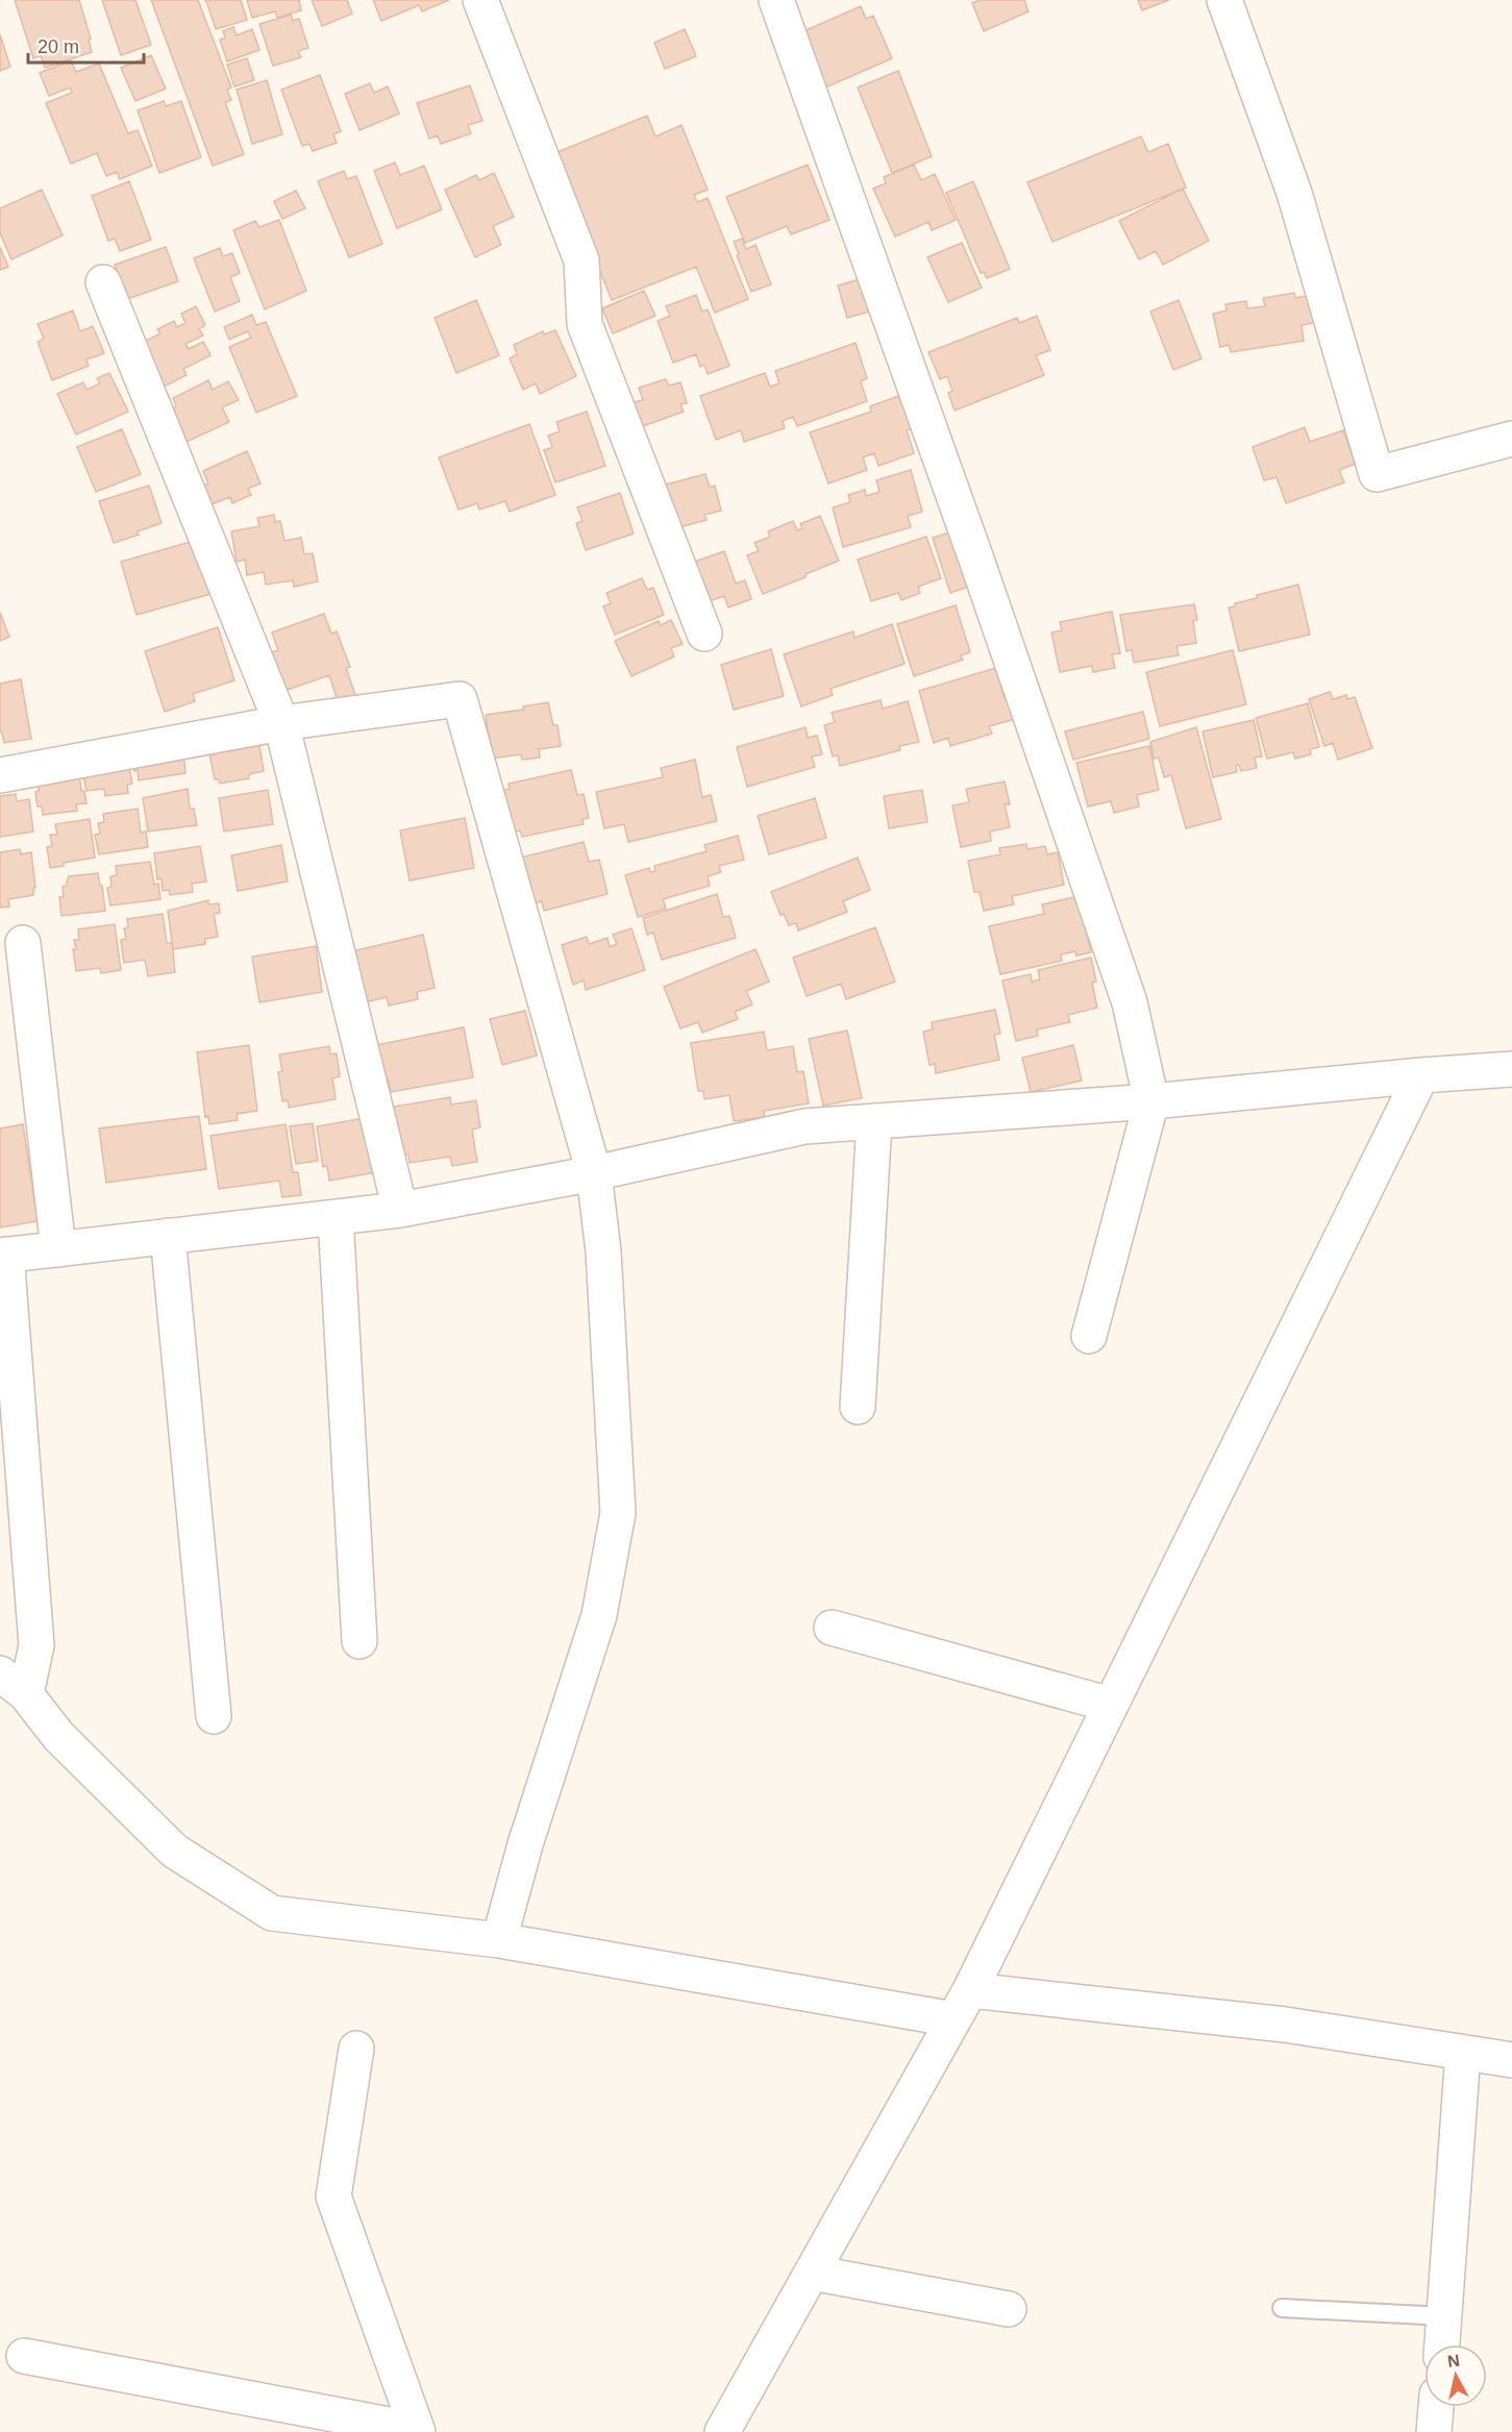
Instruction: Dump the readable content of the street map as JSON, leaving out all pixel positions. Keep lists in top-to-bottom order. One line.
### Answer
{"scale_bar":"20 m","north":"top"}
